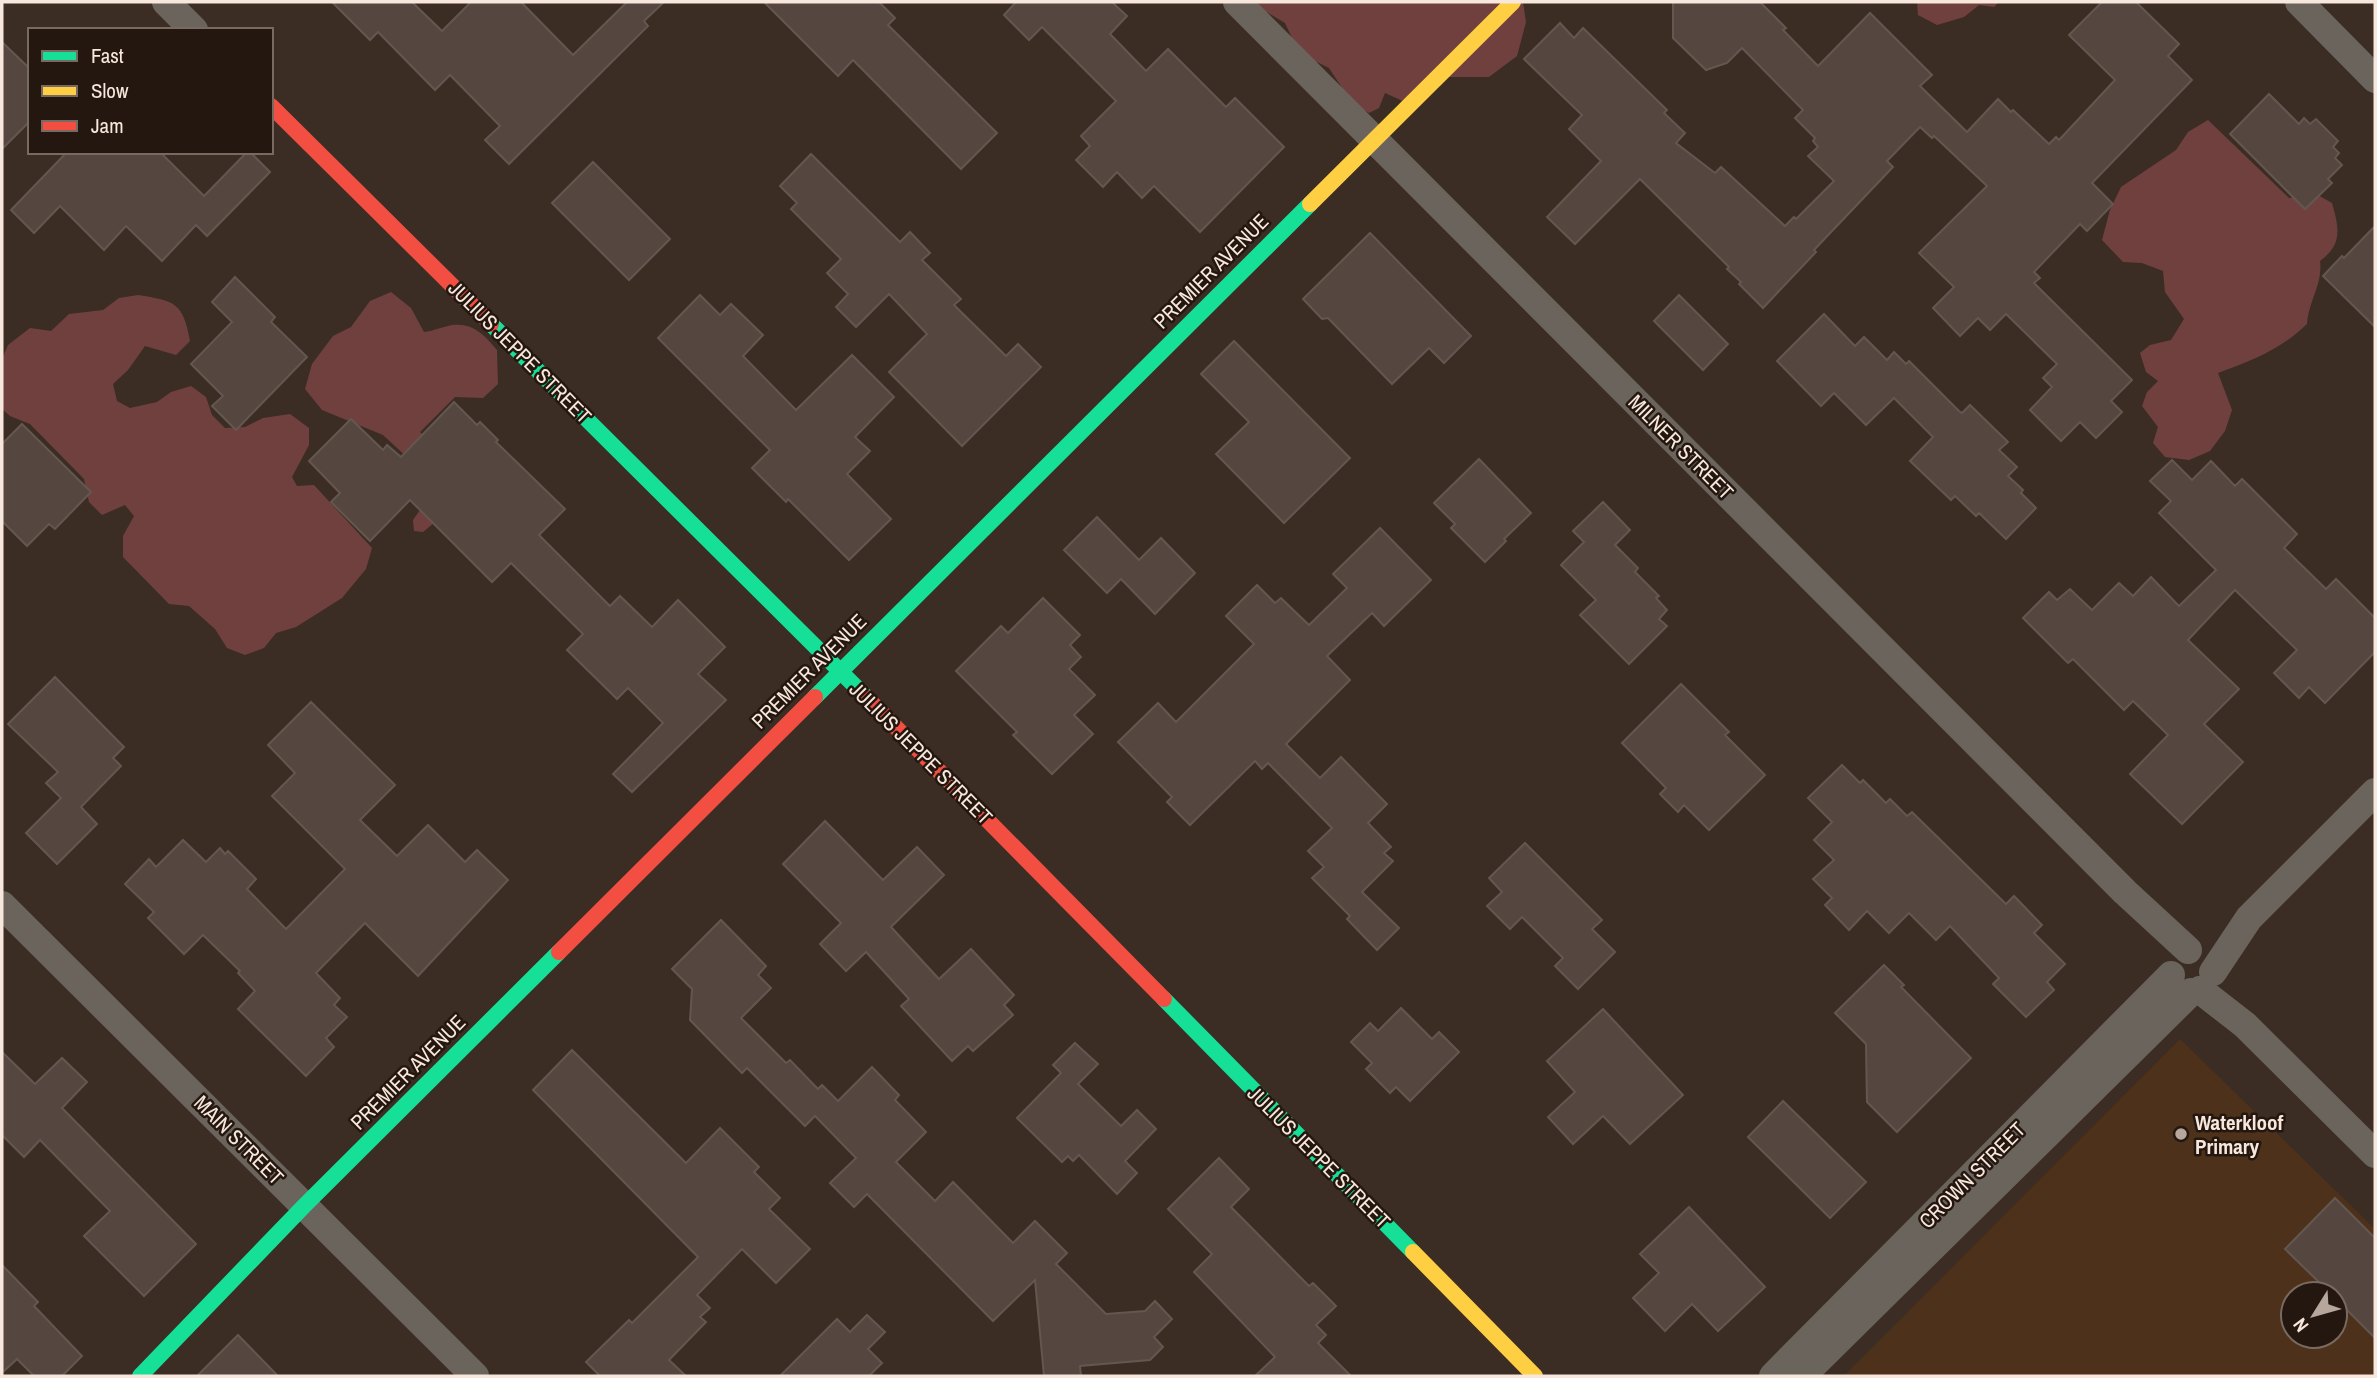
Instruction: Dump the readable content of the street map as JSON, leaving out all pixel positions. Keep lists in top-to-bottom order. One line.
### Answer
{"streets":{"street":["PREMIER AVENUE","JULIUS JEPPE STREET","MILNER STREET","MAIN STREET","CROWN STREET"]},"crossings":[["PREMIER AVENUE","JULIUS JEPPE STREET"],["PREMIER AVENUE","MILNER STREET"],["PREMIER AVENUE","MAIN STREET"],["MILNER STREET","CROWN STREET"]],"places":["Waterkloof Primary"],"legend":["Fast","Slow","Jam"],"north":"bottom left"}
